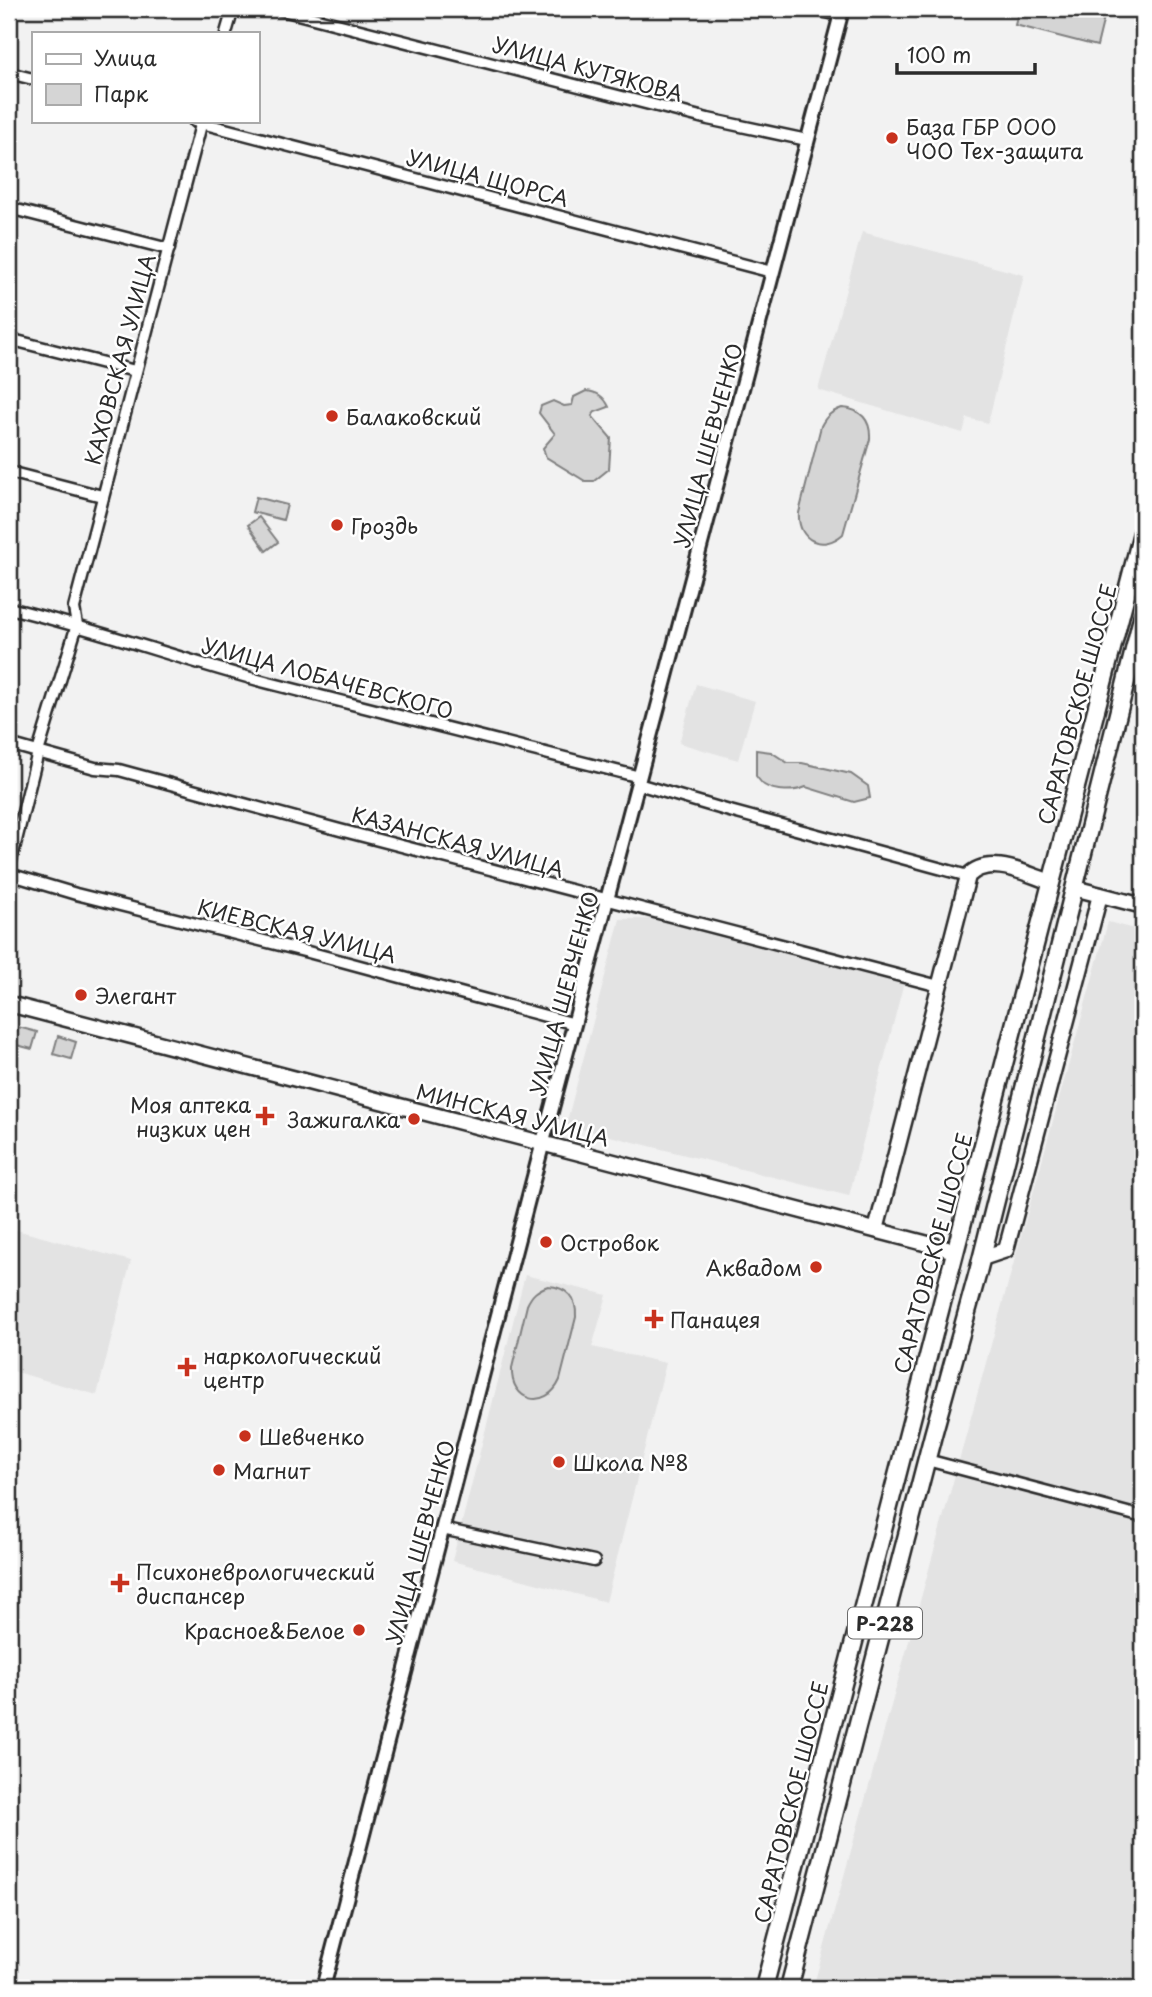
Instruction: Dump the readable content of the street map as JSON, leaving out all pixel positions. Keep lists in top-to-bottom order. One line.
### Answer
{"streets":{"main road":["САРАТОВСКОЕ ШОССЕ","МИНСКАЯ УЛИЦА","Р-228"],"street":["УЛИЦА КУТЯКОВА","УЛИЦА ЩОРСА","КАХОВСКАЯ УЛИЦА","УЛИЦА ШЕВЧЕНКО","УЛИЦА ЛОБАЧЕВСКОГО","КАЗАНСКАЯ УЛИЦА","КИЕВСКАЯ УЛИЦА"]},"crossings":[["УЛИЦА КУТЯКОВА","УЛИЦА ШЕВЧЕНКО"],["УЛИЦА ЩОРСА","УЛИЦА ШЕВЧЕНКО"],["КАХОВСКАЯ УЛИЦА","УЛИЦА ЛОБАЧЕВСКОГО"],["КАХОВСКАЯ УЛИЦА","КАЗАНСКАЯ УЛИЦА"],["КАХОВСКАЯ УЛИЦА","КИЕВСКАЯ УЛИЦА"],["УЛИЦА ШЕВЧЕНКО","УЛИЦА ЛОБАЧЕВСКОГО"],["УЛИЦА ШЕВЧЕНКО","КАЗАНСКАЯ УЛИЦА"],["УЛИЦА ШЕВЧЕНКО","КИЕВСКАЯ УЛИЦА"],["УЛИЦА ШЕВЧЕНКО","МИНСКАЯ УЛИЦА"],["САРАТОВСКОЕ ШОССЕ","МИНСКАЯ УЛИЦА"]],"places":{"other":["База ГБР ООО ЧОО Тех-защита","Балаковский","Гроздь","Элегант","Зажигалка","Островок","Аквадом","Шевченко","Школа №8","Магнит","Красное&Белое"],"health":["Моя аптека низких цен","Панацея","наркологический центр","Психоневрологический диспансер"]},"legend":["Улица","Парк"],"scale_bar":"100 m"}
